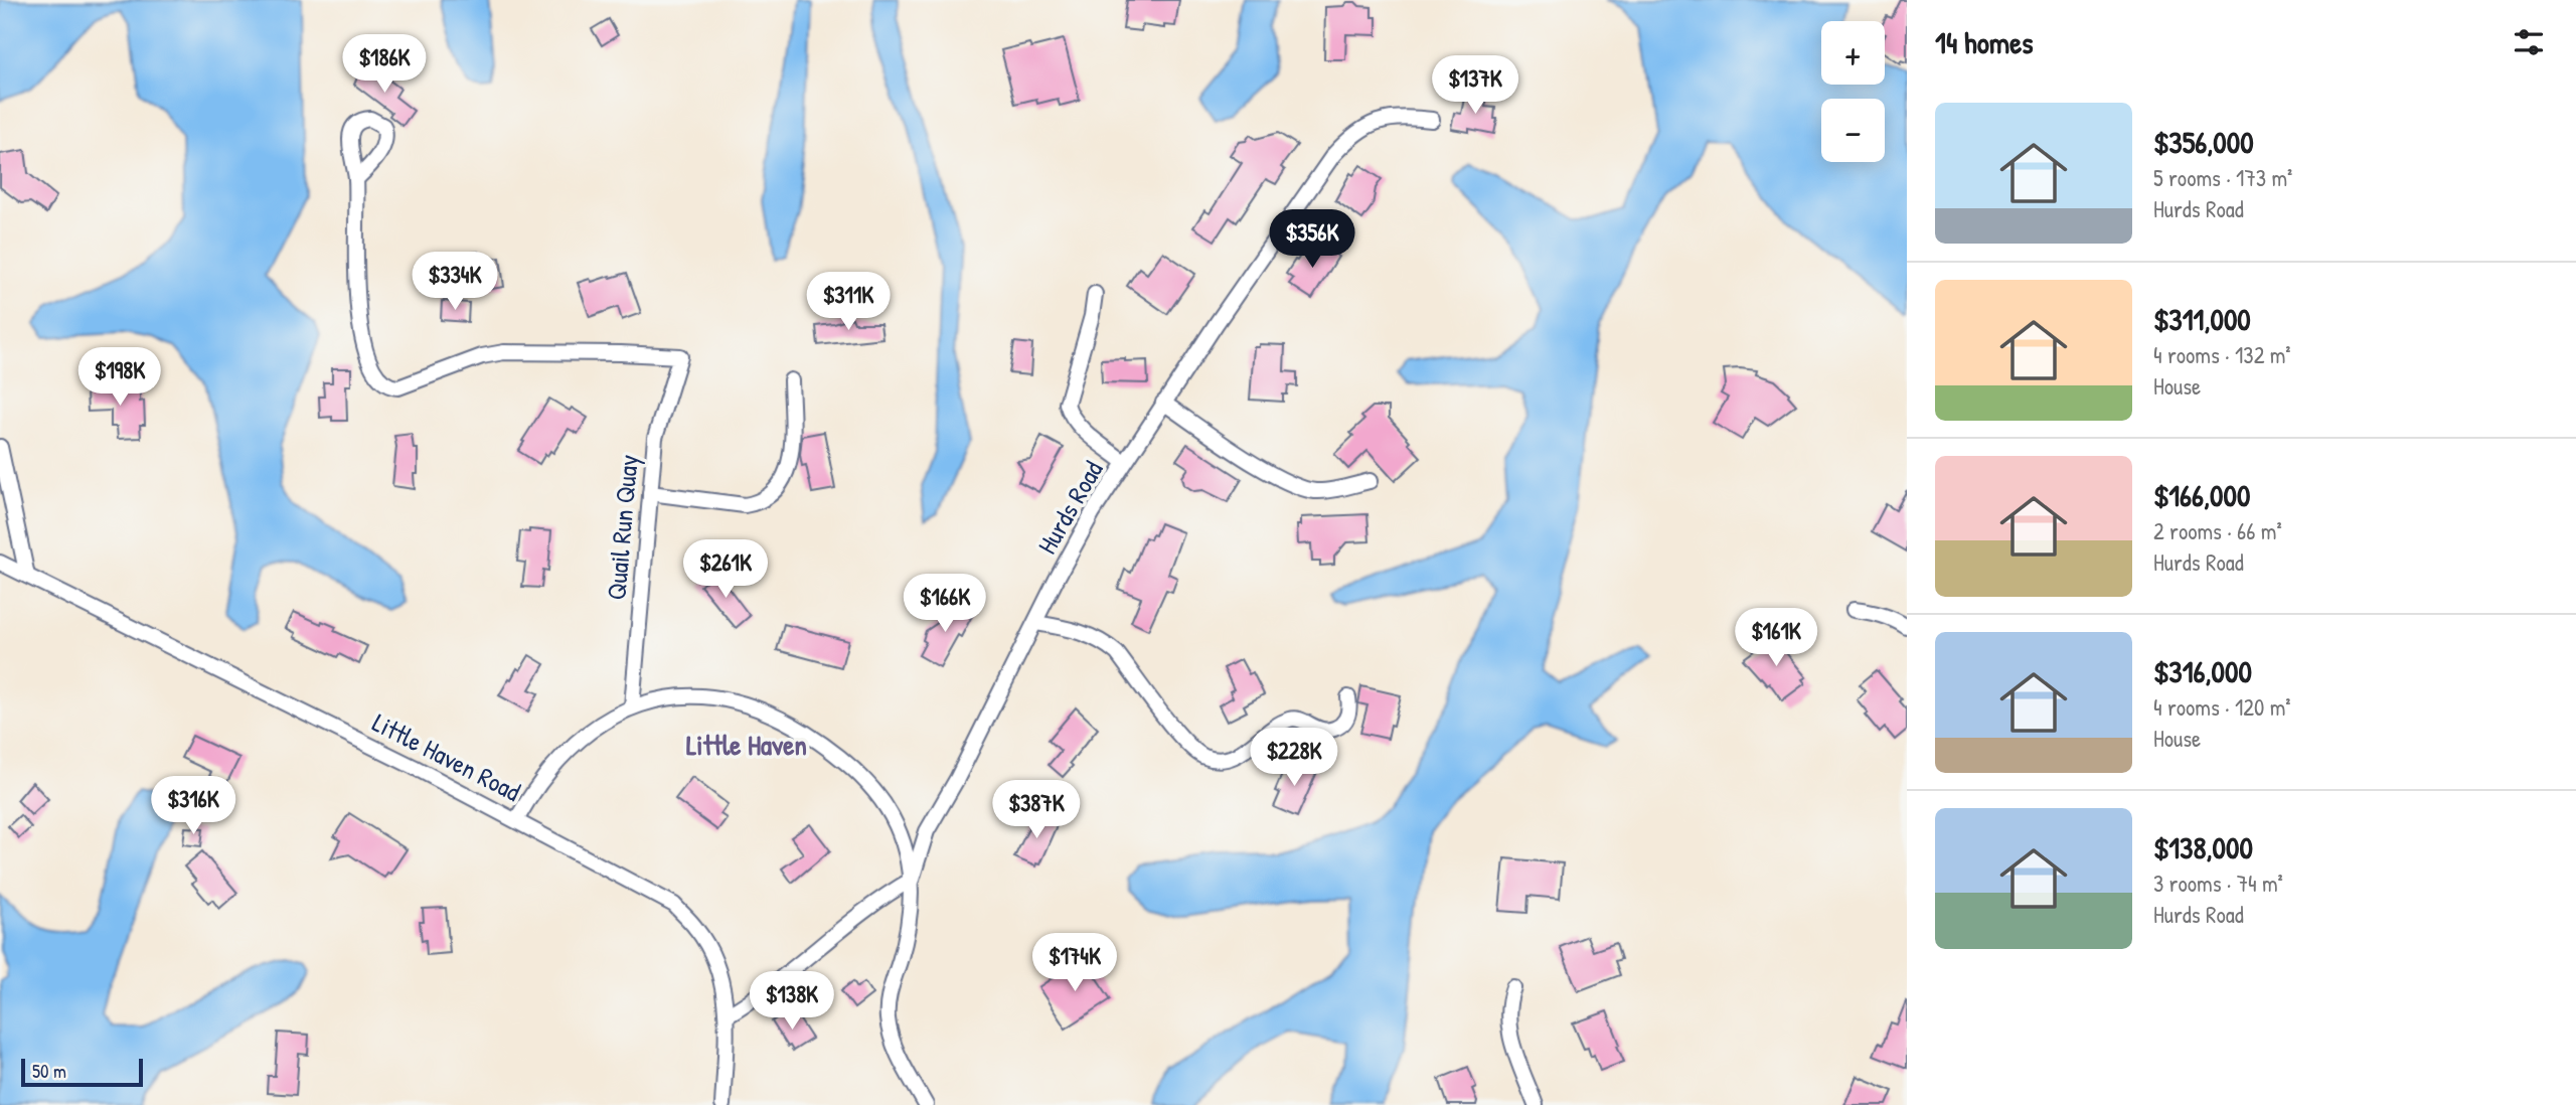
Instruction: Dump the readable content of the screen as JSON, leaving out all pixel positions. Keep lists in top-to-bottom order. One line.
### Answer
{"streets":{"street":["Hurds Road","Quail Run Quay","Little Haven Road"]},"districts":["Little Haven"],"scale_bar":"50 m","page":{"heading":"14 homes","map_buttons":["+","−"],"price":["$186K","$137K","$356K","$334K","$311K","$198K","$261K","$166K","$161K","$228K","$316K","$387K","$174K","$138K"],"list":[{"name":"$356,000","note":"5 rooms · 173 m² · Hurds Road"},{"name":"$311,000","note":"4 rooms · 132 m² · House"},{"name":"$166,000","note":"2 rooms · 66 m² · Hurds Road"},{"name":"$316,000","note":"4 rooms · 120 m² · House"},{"name":"$138,000","note":"3 rooms · 74 m² · Hurds Road"}],"scale":"50 m"}}
